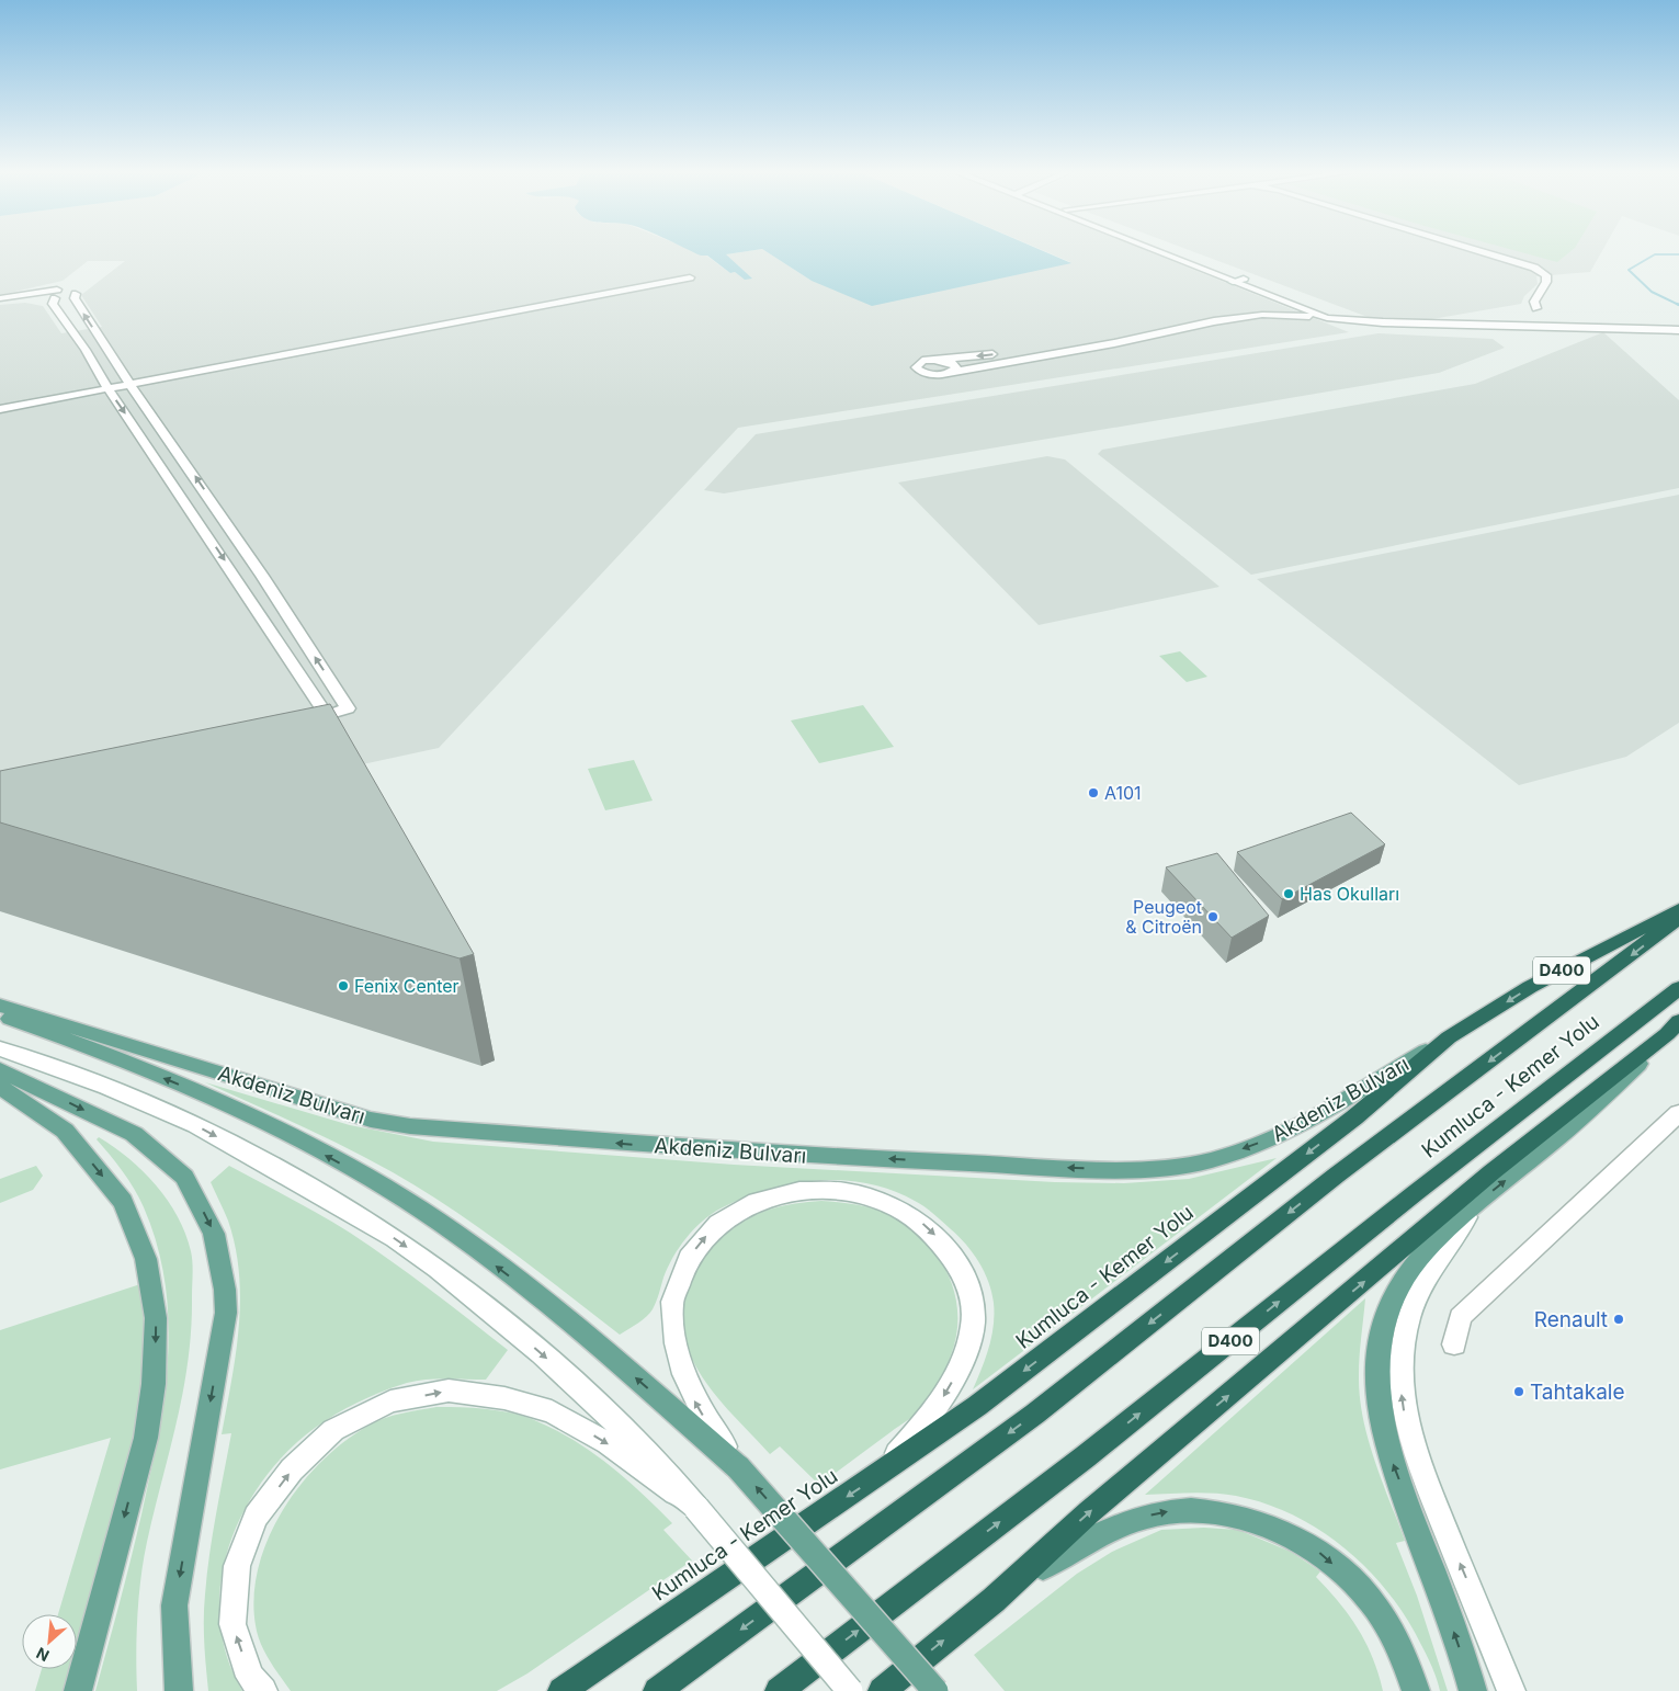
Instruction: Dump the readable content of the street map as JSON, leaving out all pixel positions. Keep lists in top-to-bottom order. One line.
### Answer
{"streets":{"highway":["D400","Kumluca - Kemer Yolu"],"main road":["Akdeniz Bulvarı"]},"crossings":[["Kumluca - Kemer Yolu","Akdeniz Bulvarı"]],"one_way":["Akdeniz Bulvarı"],"places":["A101","Has Okulları","Peugeot & Citroën","Fenix Center","Renault","Tahtakale"],"north":"bottom left"}
